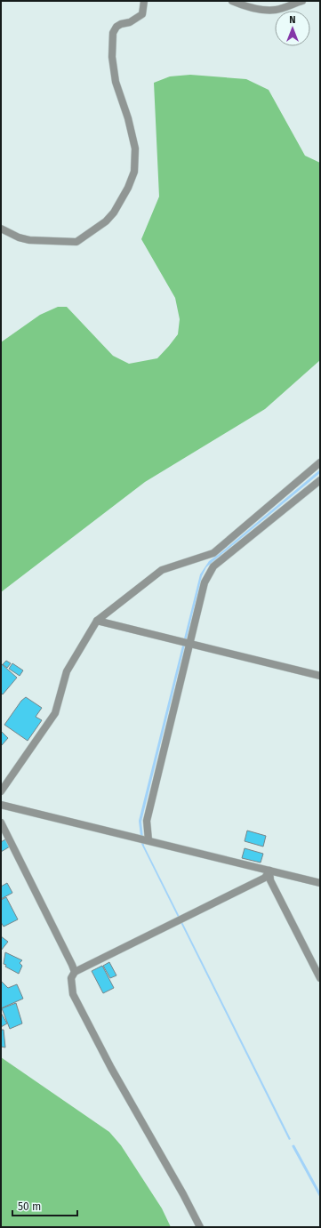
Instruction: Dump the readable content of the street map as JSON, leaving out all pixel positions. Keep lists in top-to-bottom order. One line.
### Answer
{"scale_bar":"50 m","north":"top"}
